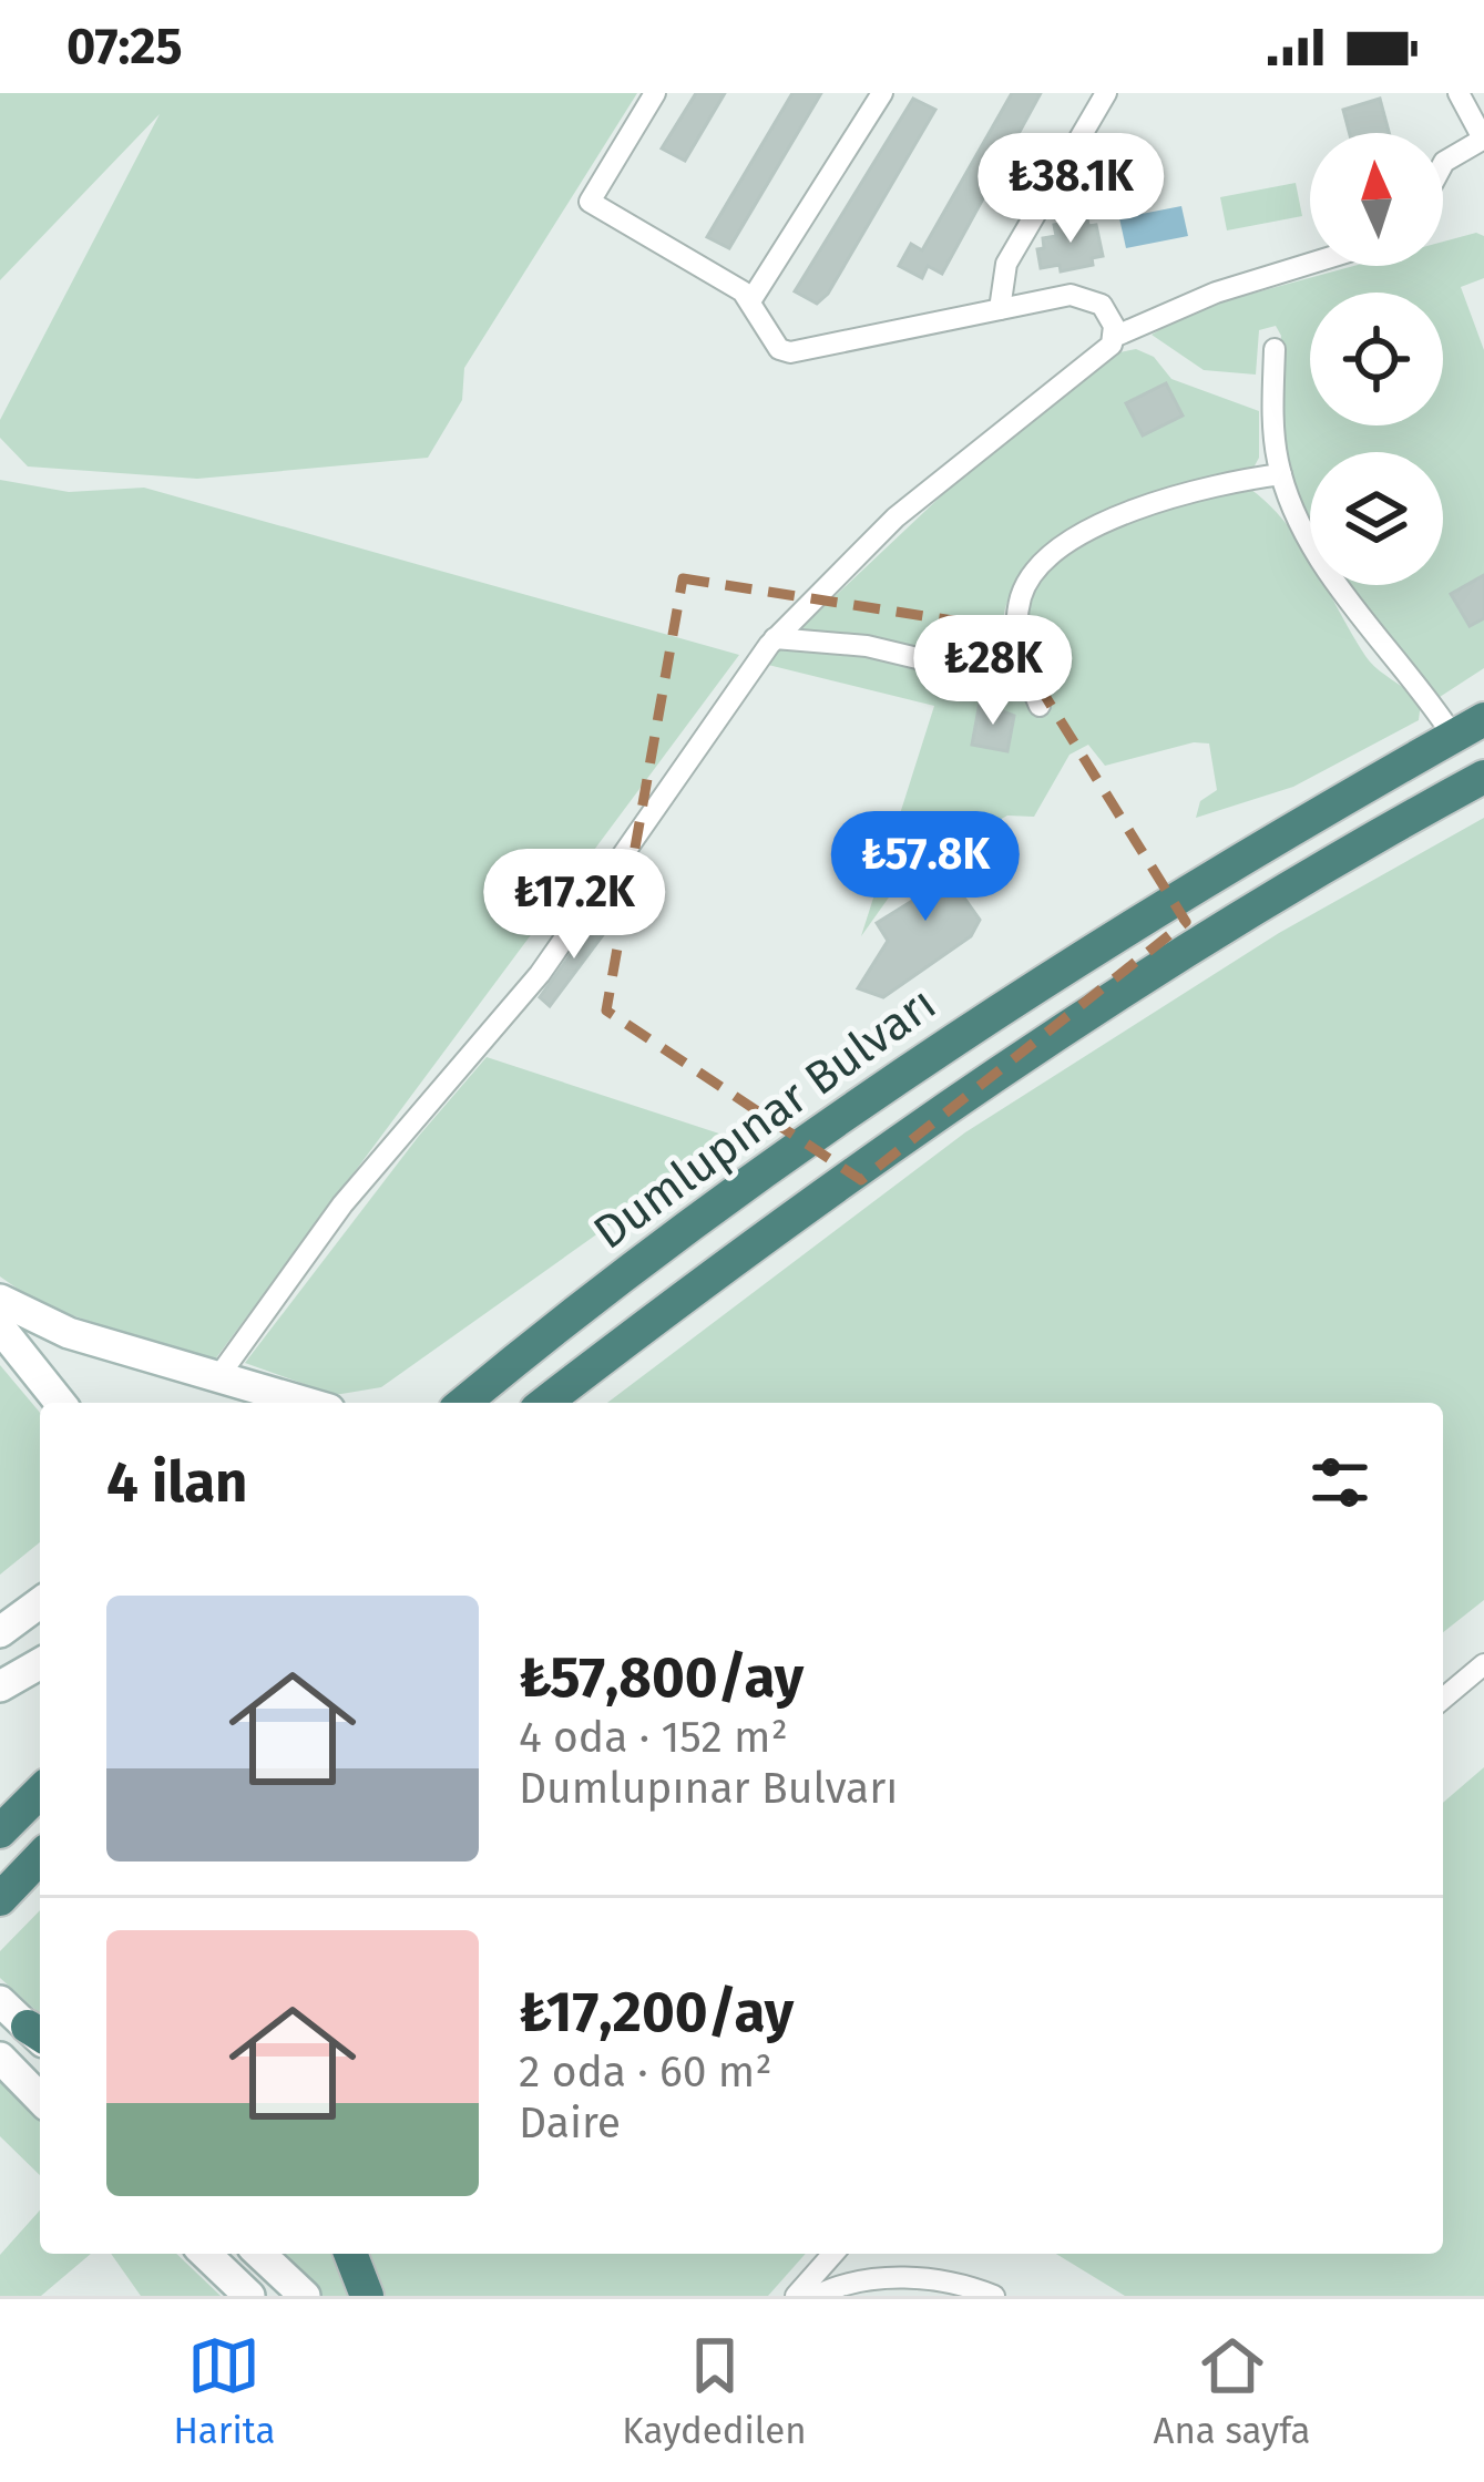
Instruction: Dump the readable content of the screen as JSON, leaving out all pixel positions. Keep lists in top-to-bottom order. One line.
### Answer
{"streets":{"highway":["Dumlupınar Bulvarı"]},"north":"top","page":{"status":"07:25","price":["₺38.1K","₺28K","₺57.8K","₺17.2K"],"heading":"4 ilan","list":[{"name":"₺57,800/ay","note":"4 oda · 152 m² · Dumlupınar Bulvarı"},{"name":"₺17,200/ay","note":"2 oda · 60 m² · Daire"}],"tabs":["Harita","Kaydedilen","Ana sayfa"]}}
